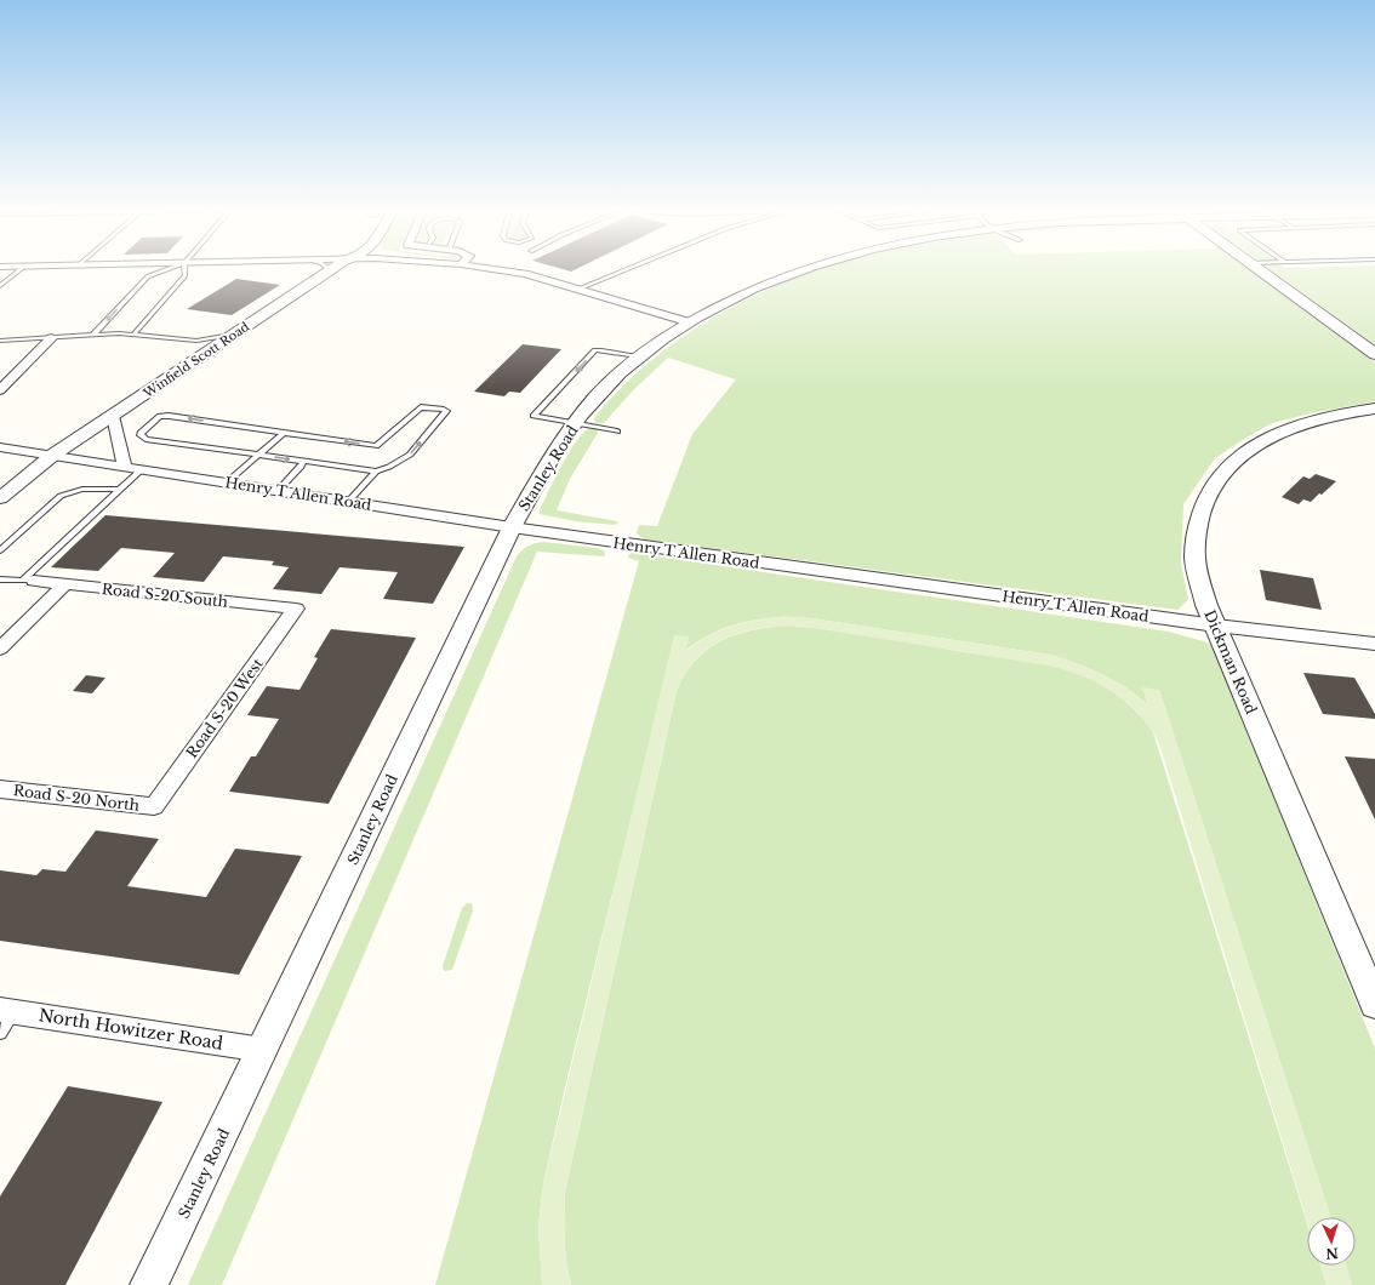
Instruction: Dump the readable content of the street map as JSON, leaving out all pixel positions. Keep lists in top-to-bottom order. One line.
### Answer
{"streets":{"street":["Winfield Scott Road","Stanley Road","Henry T Allen Road","Road S-20 South","Dickman Road","Road S-20 West","Road S-20 North","North Howitzer Road"]},"crossings":[["Winfield Scott Road","Henry T Allen Road"],["Stanley Road","Henry T Allen Road"],["Stanley Road","North Howitzer Road"],["Henry T Allen Road","Dickman Road"],["Road S-20 South","Road S-20 West"],["Road S-20 West","Road S-20 North"]],"north":"bottom"}
